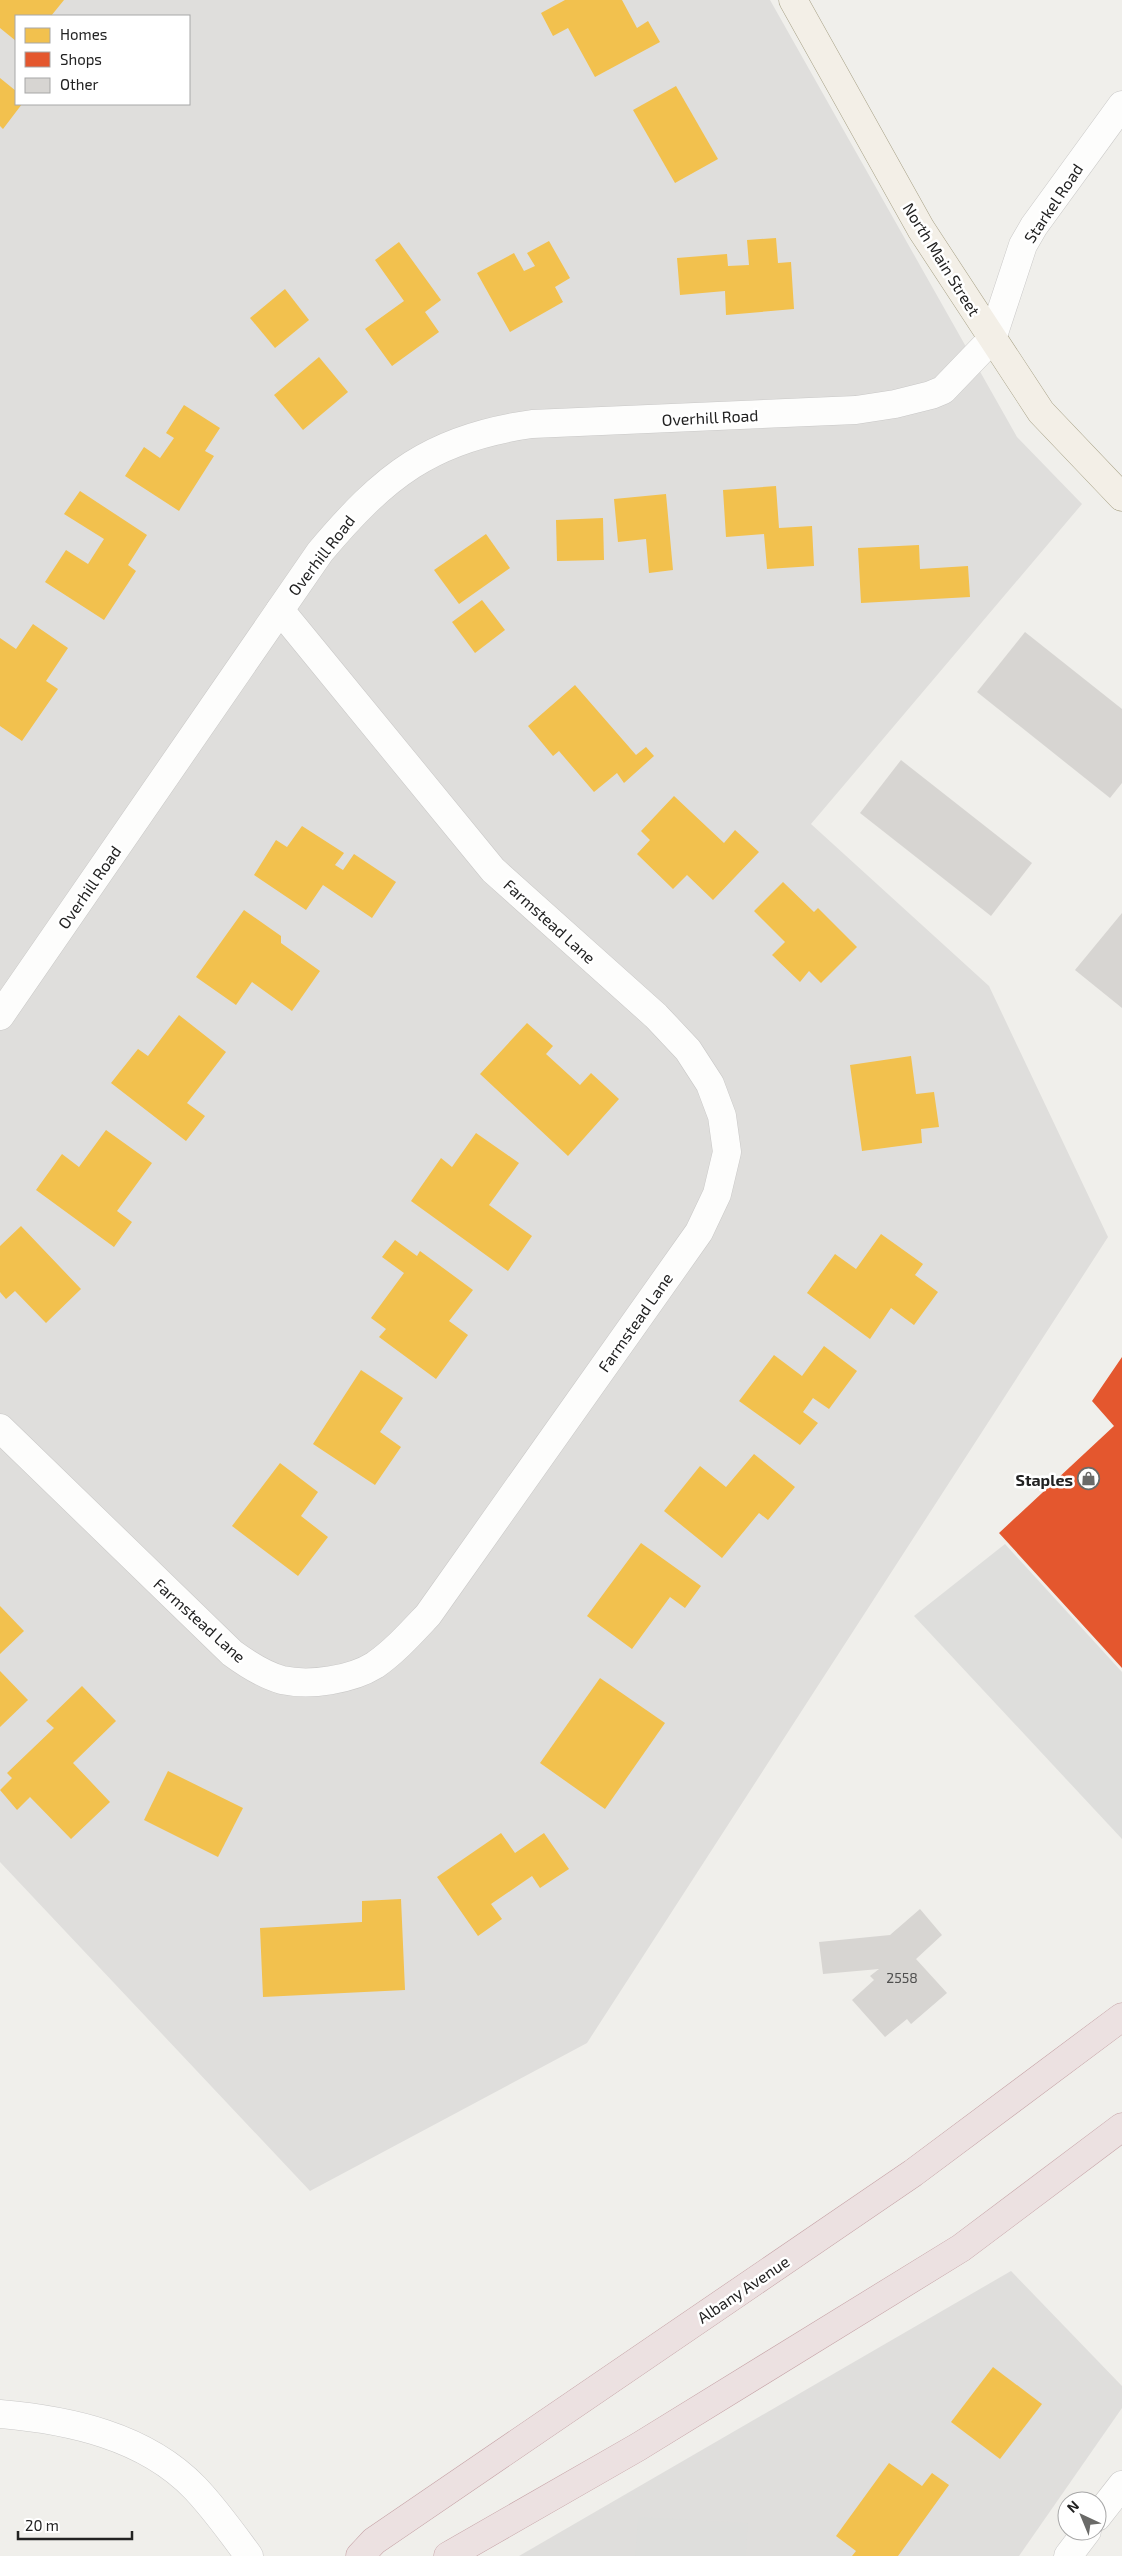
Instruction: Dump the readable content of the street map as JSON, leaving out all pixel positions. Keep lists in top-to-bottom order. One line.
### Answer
{"streets":{"highway":["Albany Avenue"],"main road":["North Main Street"],"street":["Starkel Road","Overhill Road","Farmstead Lane"]},"crossings":[["Starkel Road","North Main Street"],["Starkel Road","Overhill Road"],["North Main Street","Overhill Road"],["Overhill Road","Farmstead Lane"]],"places":{"shop":["Staples"]},"house_numbers":["2558"],"legend":["Homes","Shops","Other"],"scale_bar":"20 m","north":"top left"}
